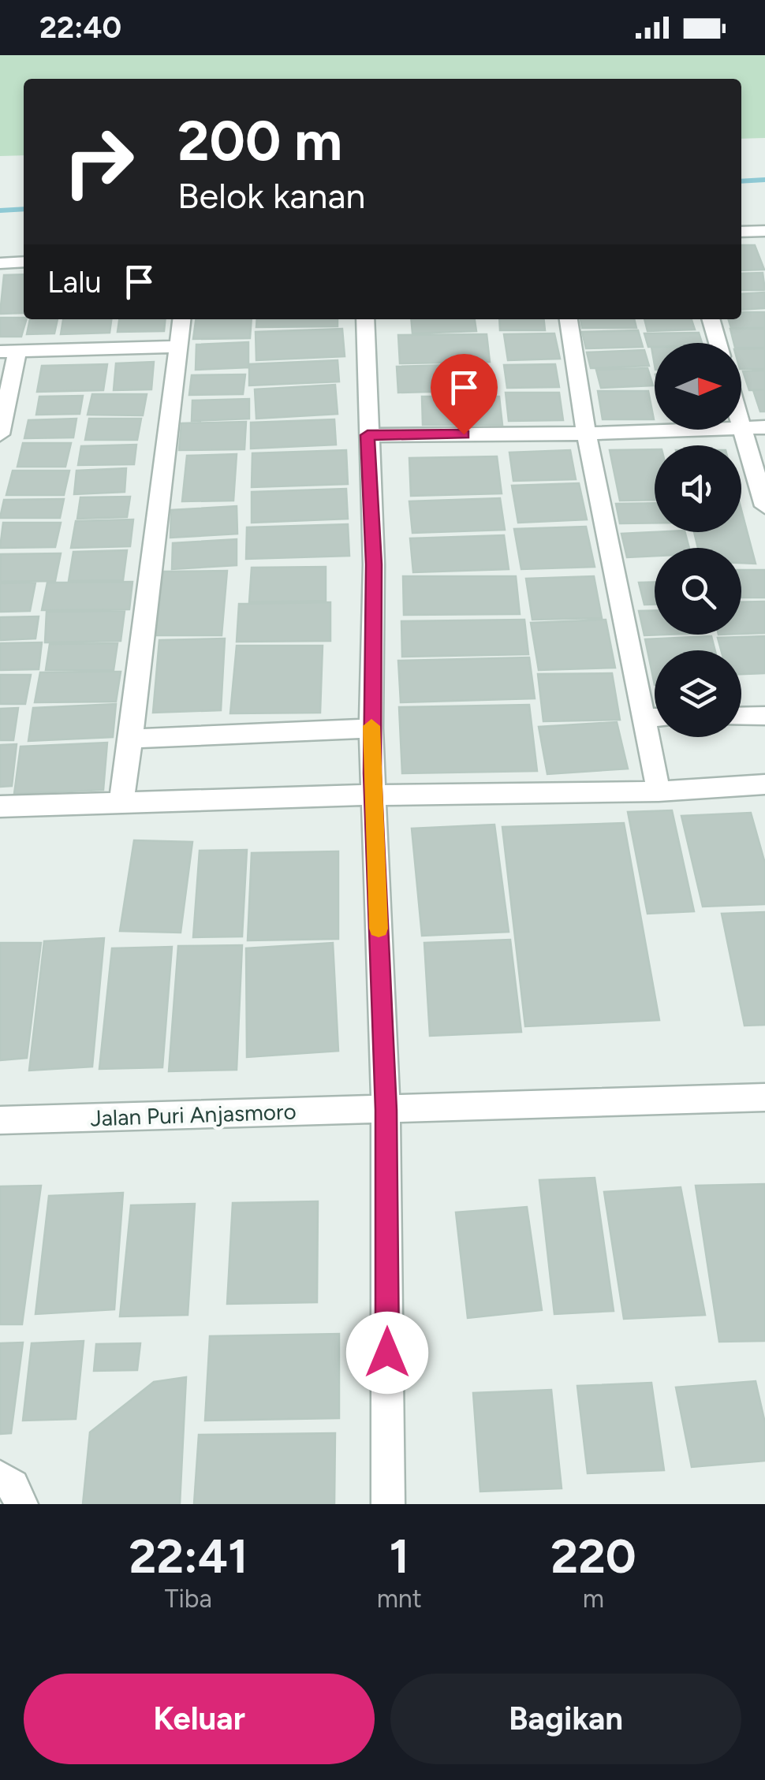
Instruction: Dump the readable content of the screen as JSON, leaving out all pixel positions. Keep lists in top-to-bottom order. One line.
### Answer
{"streets":{"street":["Jalan Puri Anjasmoro"]},"north":"right","page":{"status":"22:40","turn":["200 m","Belok kanan"],"then":"Lalu","eta":["22:41","Tiba","1","mnt","220","m"],"buttons":["Keluar","Bagikan"]}}
